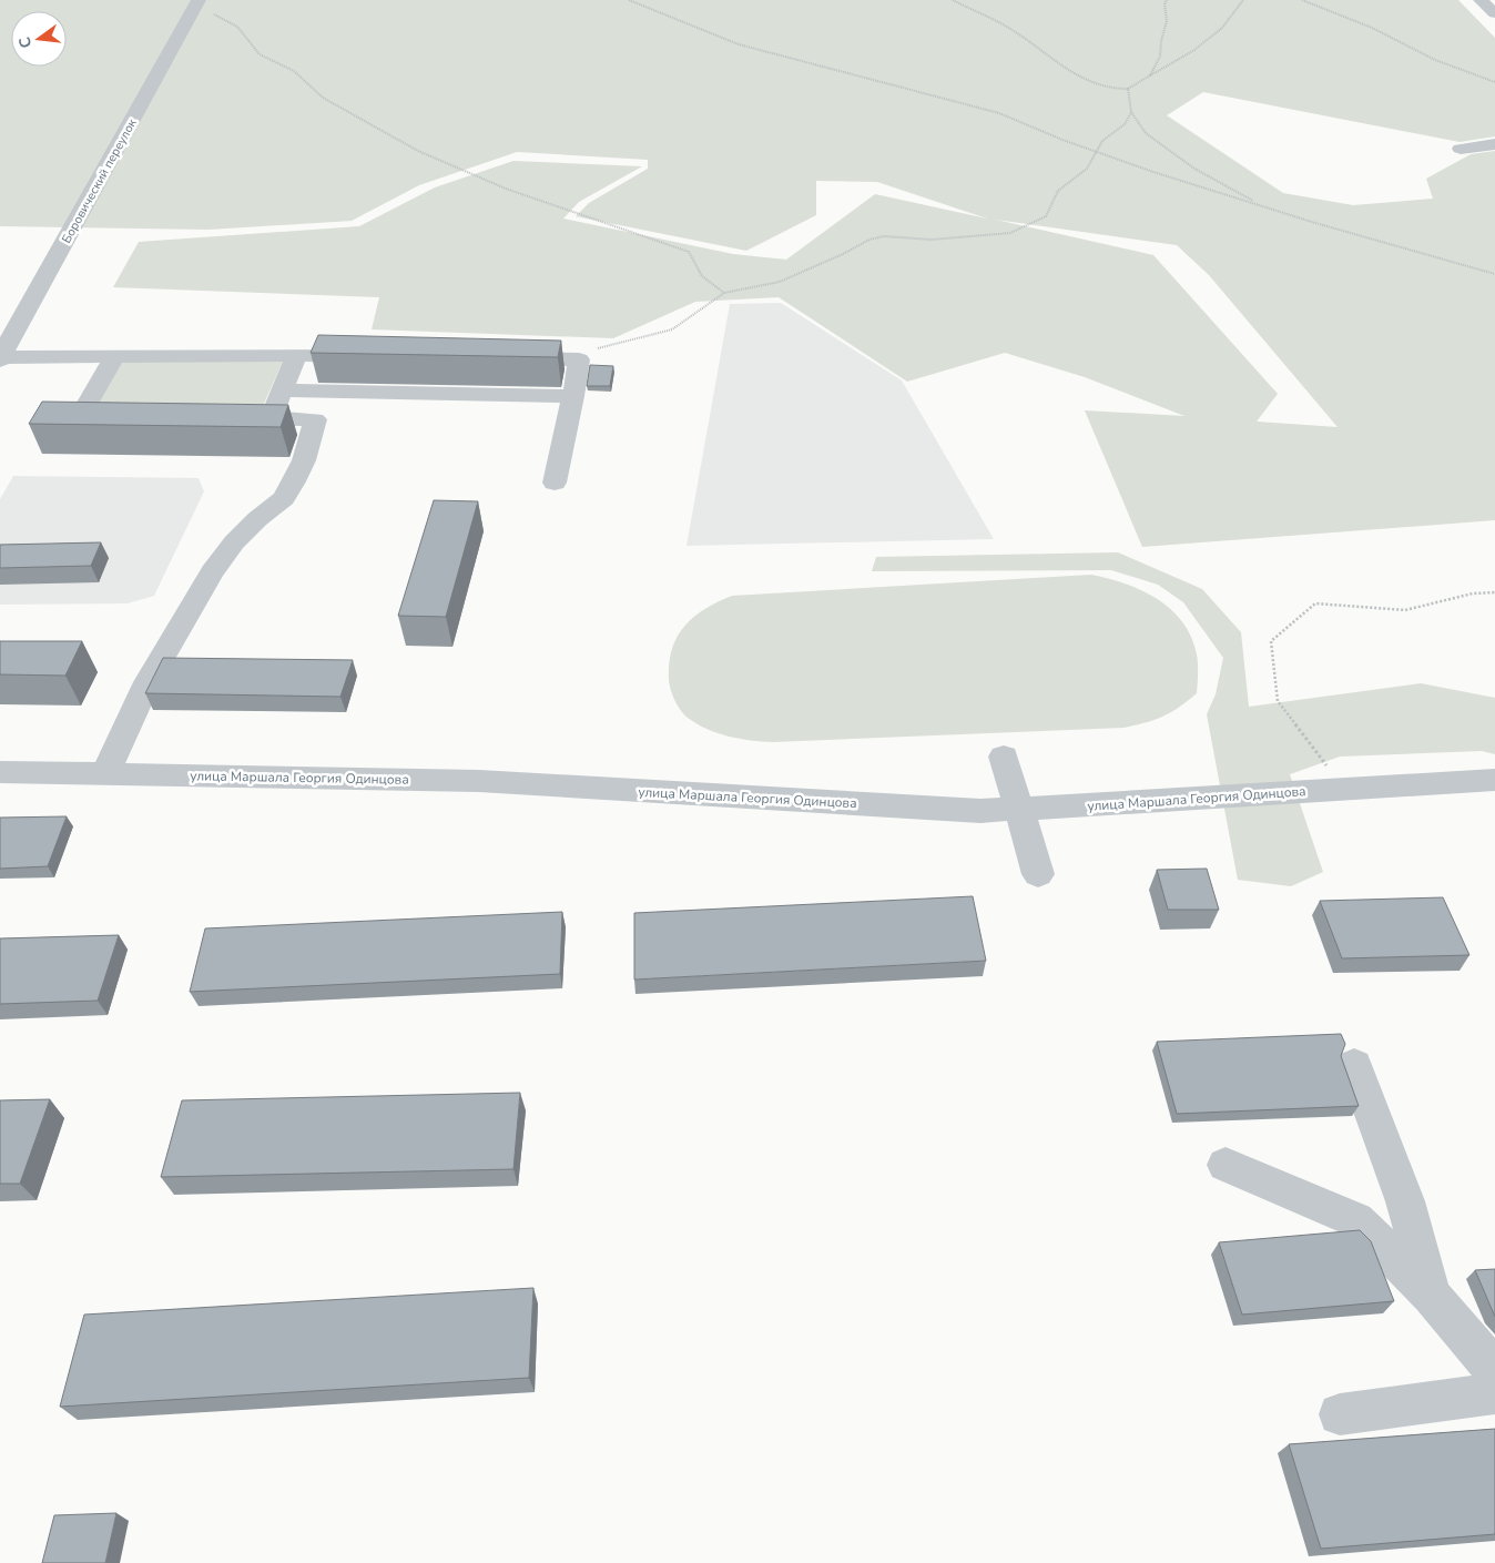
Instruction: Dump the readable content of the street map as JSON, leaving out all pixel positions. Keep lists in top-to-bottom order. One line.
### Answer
{"streets":{"street":["Боровический переулок","улица Маршала Георгия Одинцова"]},"north":"left"}
